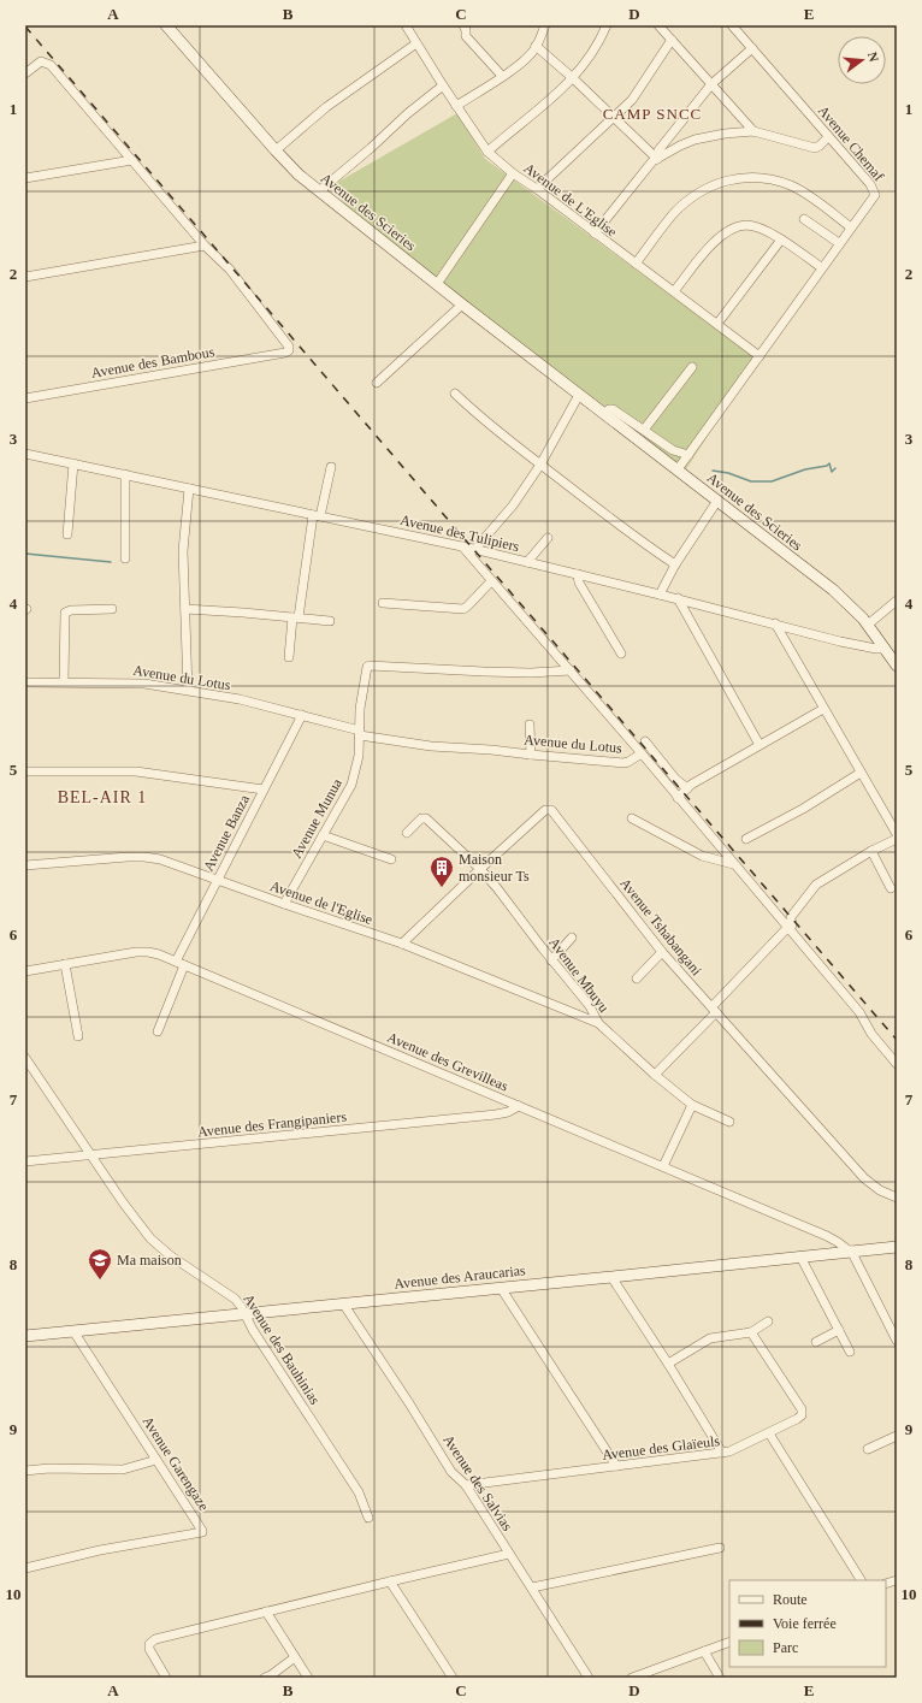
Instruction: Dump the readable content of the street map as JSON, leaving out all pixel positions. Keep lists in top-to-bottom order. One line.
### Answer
{"streets":{"street":["Avenue Chemaf","Avenue de L'Eglise","Avenue des Scieries","Avenue des Bambous","Avenue des Tulipiers","Avenue du Lotus","Avenue Munua","Avenue Banza","Avenue de l'Eglise","Avenue Tshabangani","Avenue Mbuyu","Avenue des Grevilleas","Avenue des Frangipaniers","Avenue des Araucarias","Avenue des Bauhinias","Avenue des Glaïeuls","Avenue Garengaze","Avenue des Salvias"]},"crossings":[["Avenue Chemaf","Avenue de L'Eglise"],["Avenue Chemaf","Avenue des Scieries"],["Avenue des Scieries","Avenue des Tulipiers"],["Avenue du Lotus","Avenue Munua"],["Avenue du Lotus","Avenue Banza"],["Avenue Munua","Avenue de l'Eglise"],["Avenue Banza","Avenue de l'Eglise"],["Avenue Banza","Avenue des Grevilleas"],["Avenue de l'Eglise","Avenue Tshabangani"],["Avenue de l'Eglise","Avenue Mbuyu"],["Avenue Tshabangani","Avenue Mbuyu"],["Avenue des Grevilleas","Avenue des Frangipaniers"],["Avenue des Grevilleas","Avenue des Araucarias"],["Avenue des Frangipaniers","Avenue des Bauhinias"],["Avenue des Araucarias","Avenue des Bauhinias"],["Avenue des Araucarias","Avenue Garengaze"],["Avenue des Araucarias","Avenue des Salvias"],["Avenue des Glaïeuls","Avenue des Salvias"]],"districts":["CAMP SNCC","BEL-AIR 1"],"places":{"building":["Maison monsieur Ts"],"school or university":["Ma maison"]},"legend":["Route","Voie ferrée","Parc"],"north":"right","grid":{"columns":["A","B","C","D","E"],"rows":["1","2","3","4","5","6","7","8","9","10"]}}
